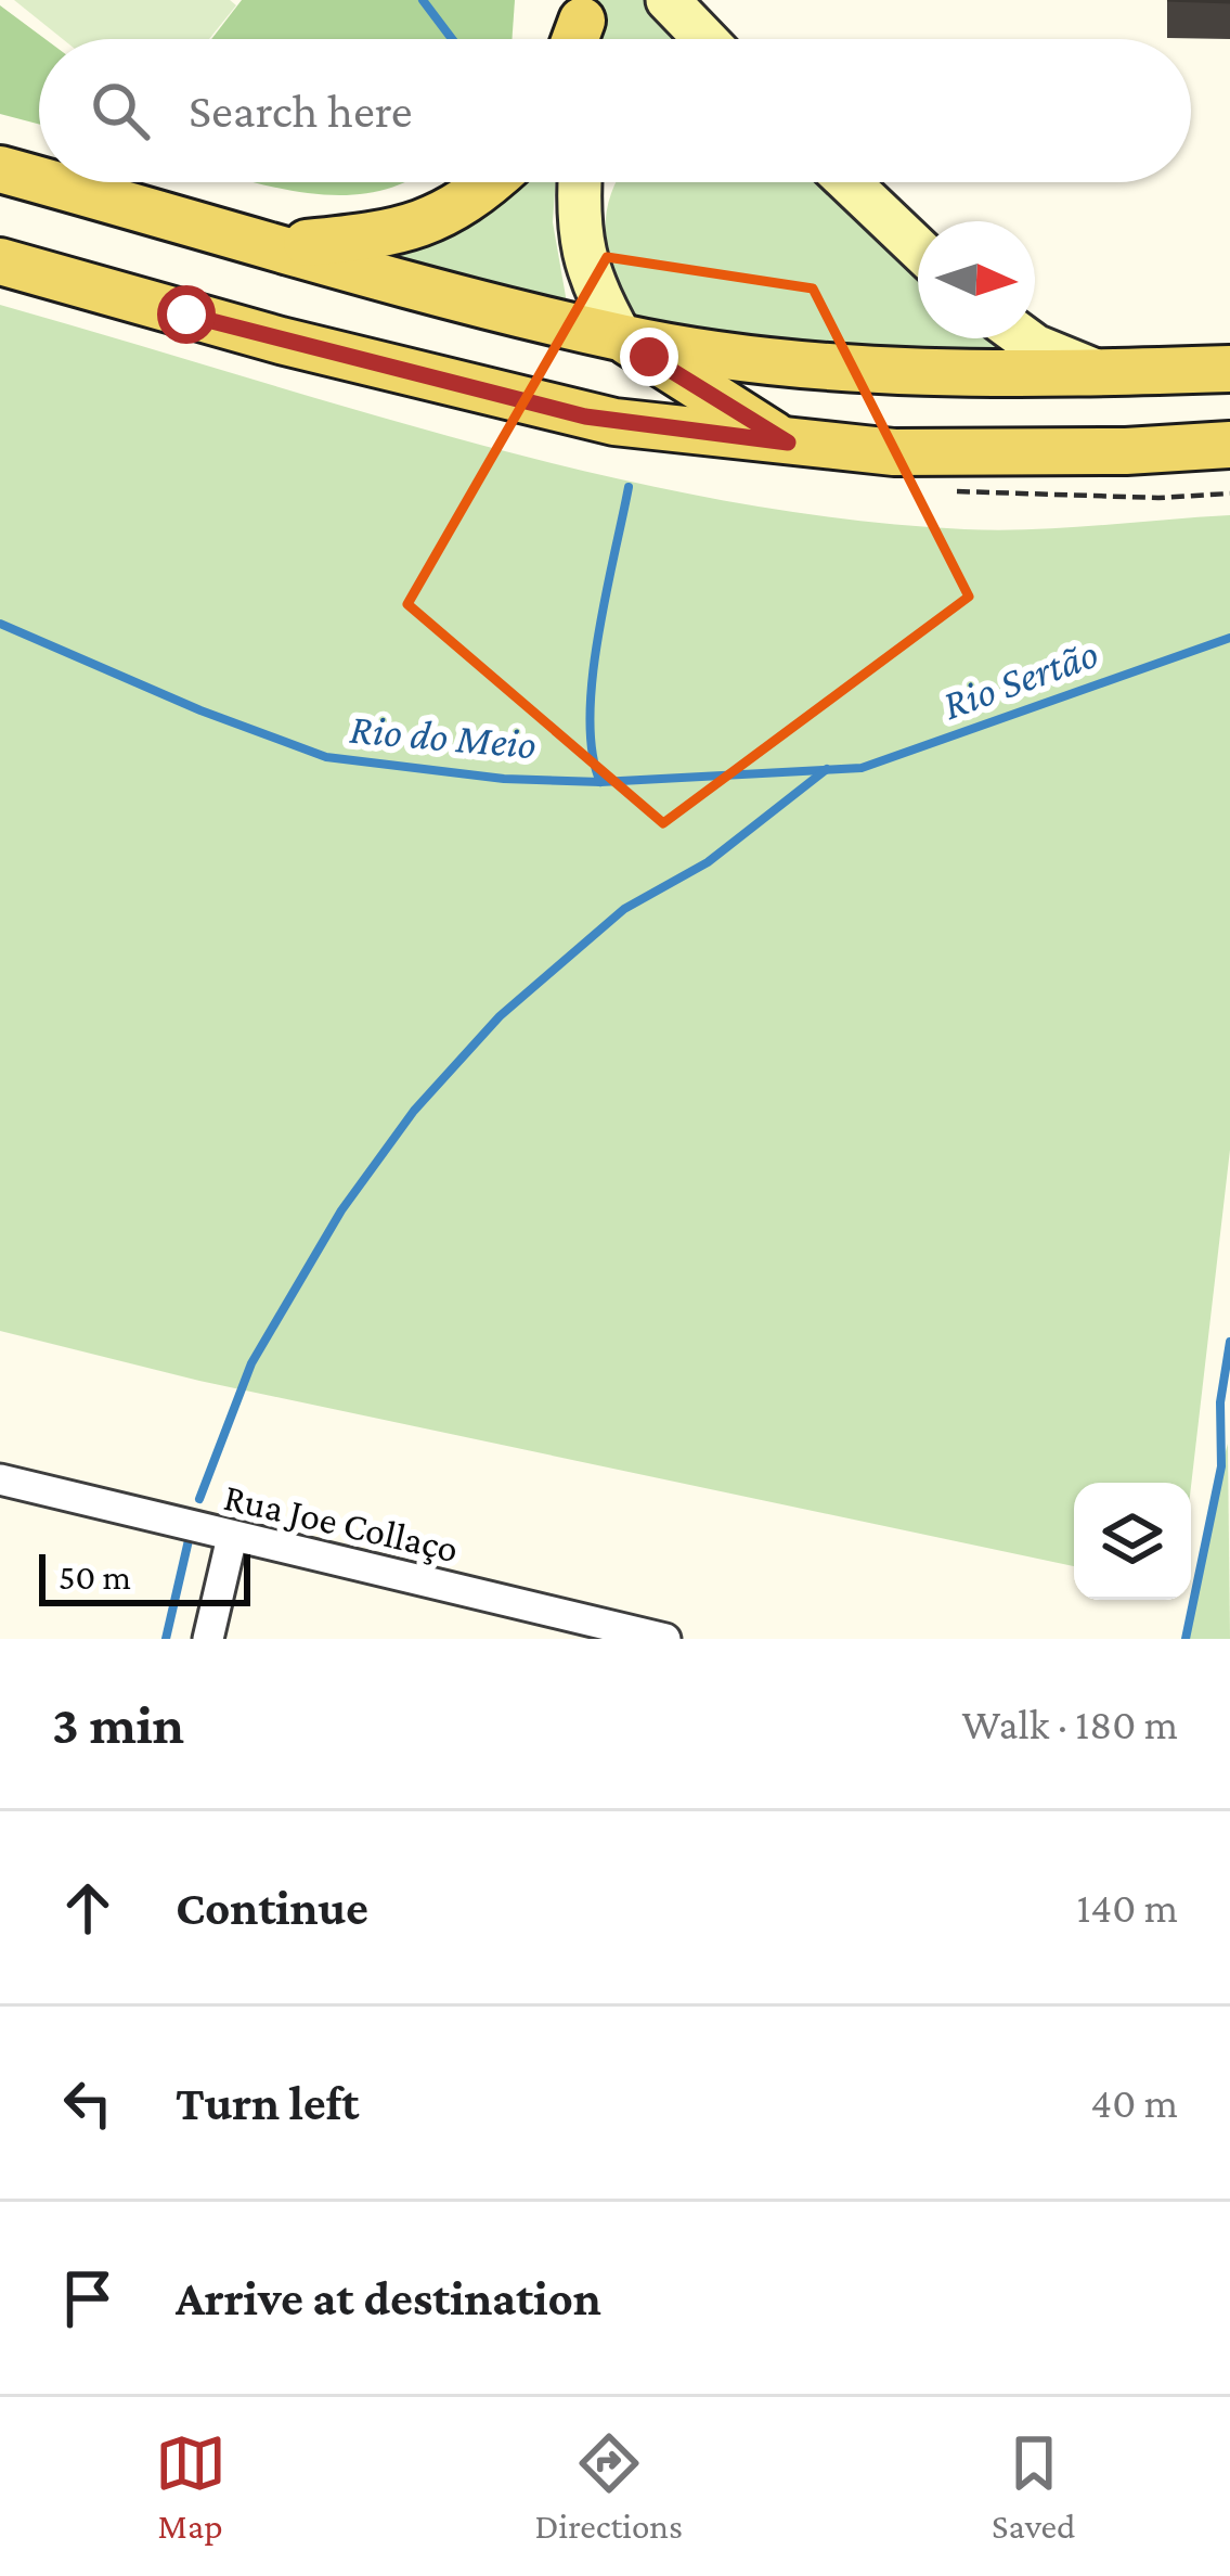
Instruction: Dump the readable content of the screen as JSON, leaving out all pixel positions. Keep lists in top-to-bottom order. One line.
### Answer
{"streets":{"street":["Rua Joe Collaço"]},"water":["Rio Sertão","Rio do Meio"],"scale_bar":"50 m","north":"right","page":{"search":"Search here","scale":"50 m","heading":["3 min","Walk · 180 m"],"list":[["Continue","140 m"],["Turn left","40 m"],"Arrive at destination"],"nav":["Map","Directions","Saved"]}}
